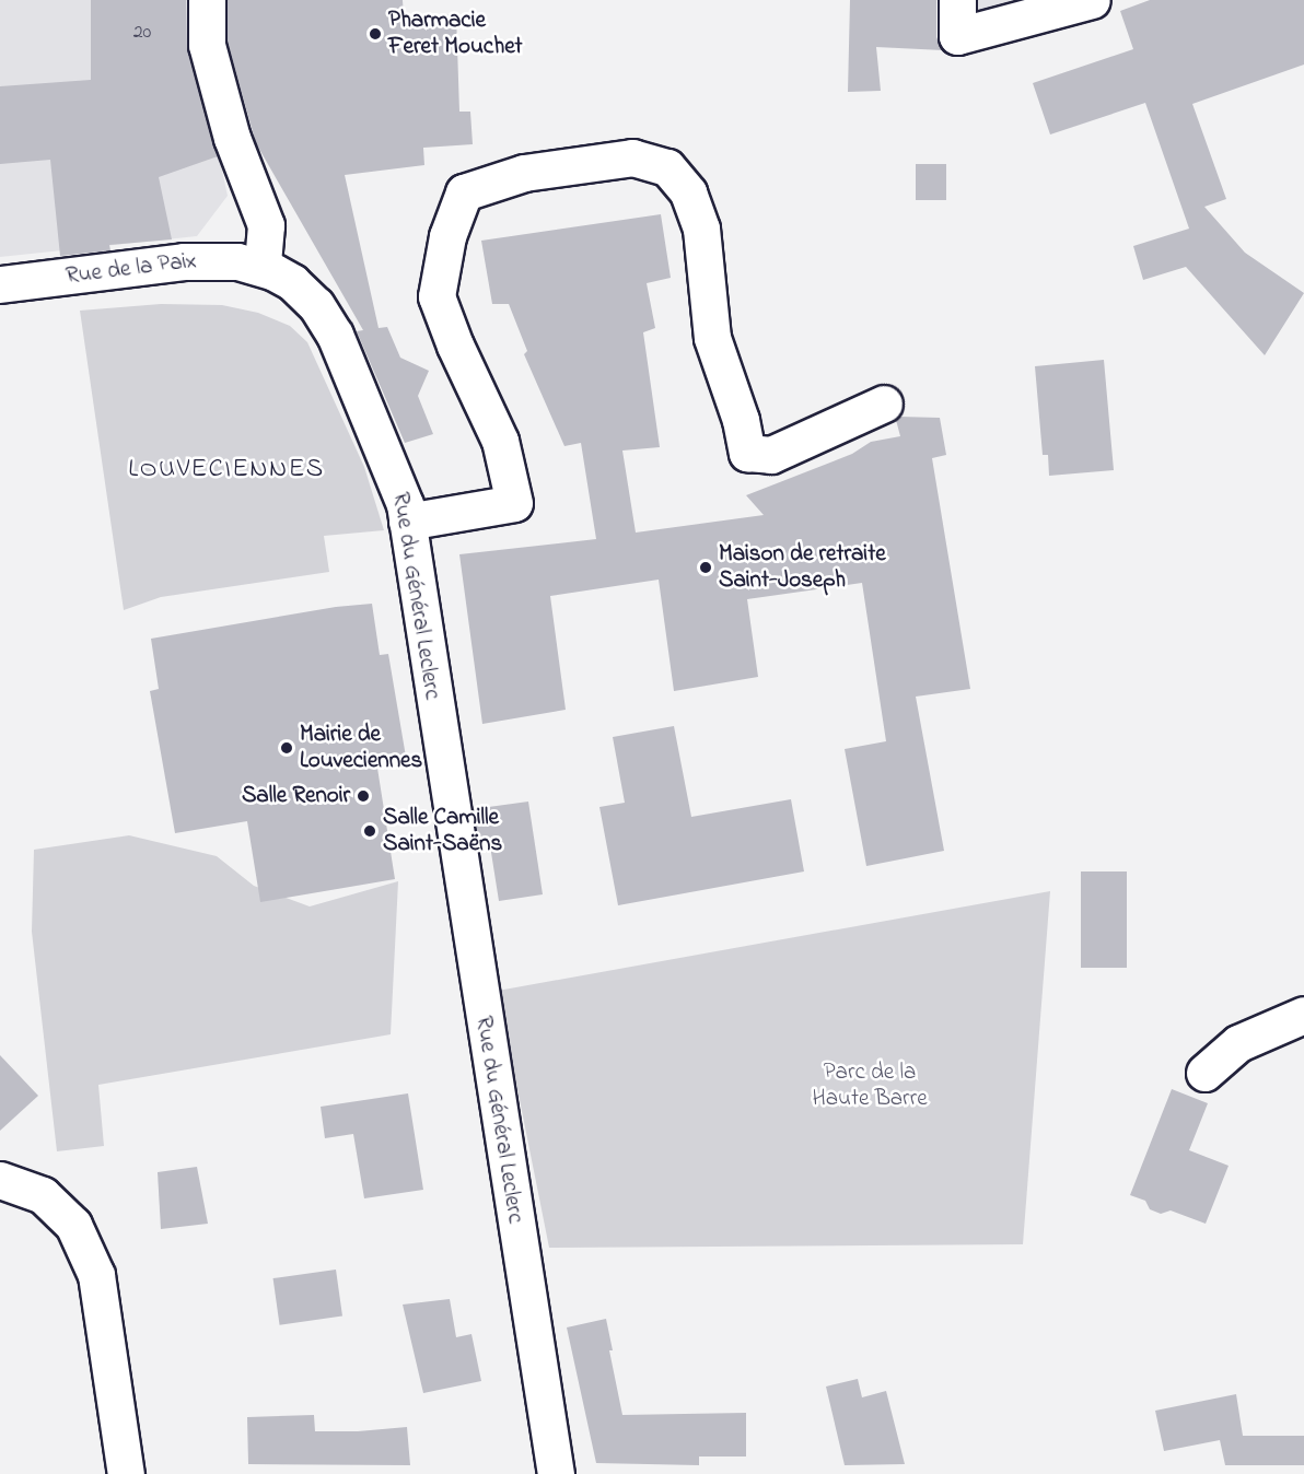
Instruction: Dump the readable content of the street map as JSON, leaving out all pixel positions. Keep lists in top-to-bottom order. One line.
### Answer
{"streets":{"street":["Rue de la Paix","Rue du Général Leclerc"]},"crossings":[["Rue de la Paix","Rue du Général Leclerc"]],"districts":["LOUVECIENNES"],"parks":["Parc de la Haute Barre"],"places":["Pharmacie Feret Mouchet","Maison de retraite Saint-Joseph","Mairie de Louveciennes","Salle Renoir","Salle Camille Saint-Saëns"],"house_numbers":["20"]}
